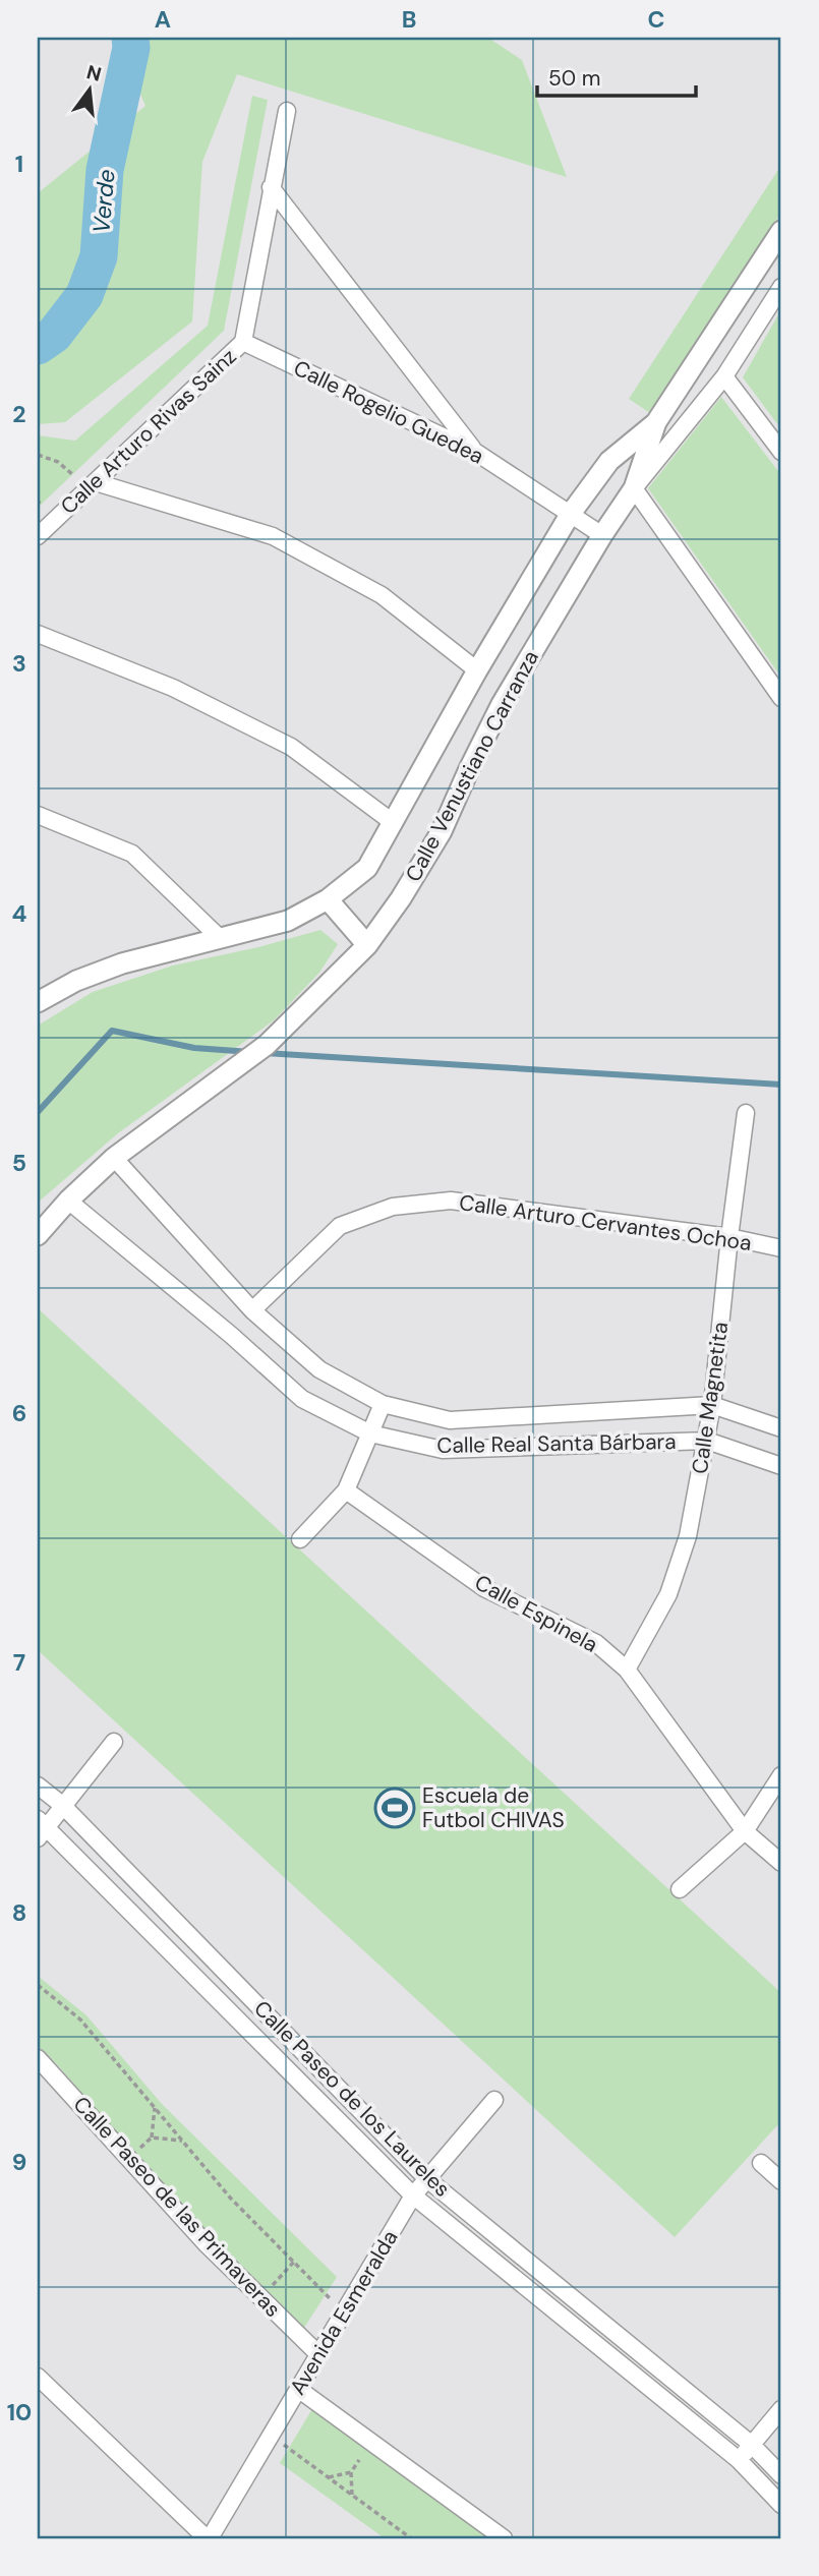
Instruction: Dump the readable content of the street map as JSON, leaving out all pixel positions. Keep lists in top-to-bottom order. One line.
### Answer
{"streets":{"street":["Calle Rogelio Guedea","Calle Arturo Rivas Sainz","Calle Venustiano Carranza","Calle Arturo Cervantes Ochoa","Calle Magnetita","Calle Real Santa Bárbara","Calle Espinela","Calle Paseo de los Laureles","Calle Paseo de las Primaveras","Avenida Esmeralda"]},"crossings":[["Calle Rogelio Guedea","Calle Arturo Rivas Sainz"],["Calle Rogelio Guedea","Calle Venustiano Carranza"],["Calle Venustiano Carranza","Calle Real Santa Bárbara"],["Calle Arturo Cervantes Ochoa","Calle Magnetita"],["Calle Arturo Cervantes Ochoa","Calle Real Santa Bárbara"],["Calle Magnetita","Calle Real Santa Bárbara"],["Calle Magnetita","Calle Espinela"],["Calle Paseo de los Laureles","Avenida Esmeralda"],["Calle Paseo de las Primaveras","Avenida Esmeralda"]],"water":["Verde"],"places":{"sports":["Escuela de Futbol CHIVAS"]},"scale_bar":"50 m","north":"top","grid":{"columns":["A","B","C"],"rows":["1","2","3","4","5","6","7","8","9","10"]}}
